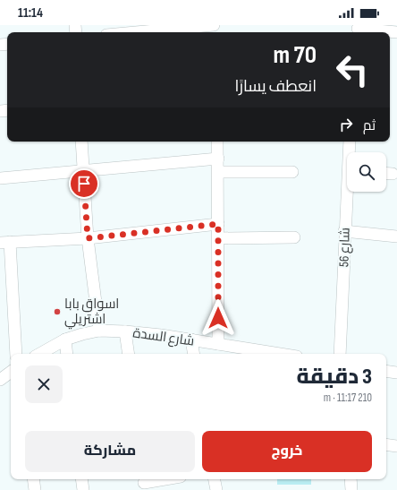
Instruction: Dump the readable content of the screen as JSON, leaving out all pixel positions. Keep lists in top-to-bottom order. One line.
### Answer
{"streets":{"street":["شارع 56","شارع السدة"]},"places":["اسواق بابا اشتريلي"],"page":{"status":"11:14","turn":["70 m","انعطف يسارًا"],"then":"ثم","heading":["3 دقيقة","210 m · 11:17"],"buttons":["خروج","مشاركة"]}}
